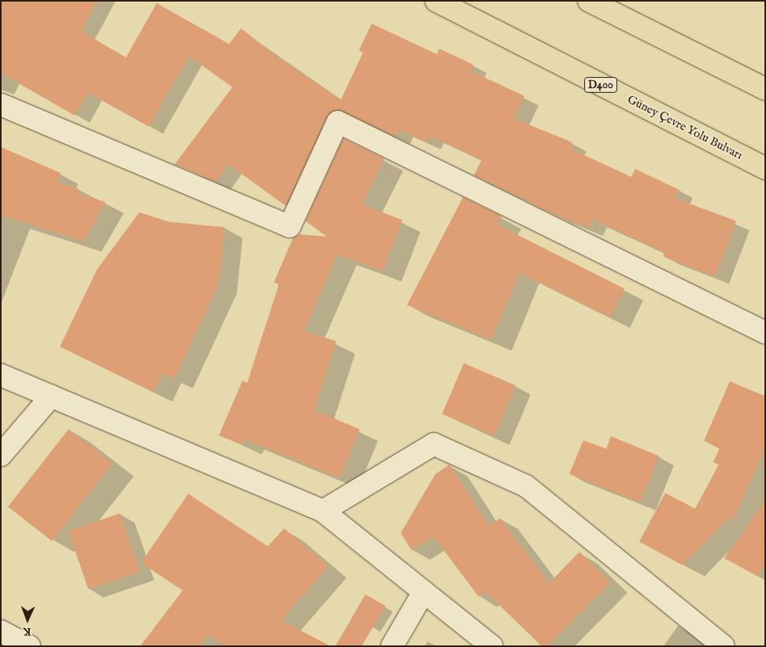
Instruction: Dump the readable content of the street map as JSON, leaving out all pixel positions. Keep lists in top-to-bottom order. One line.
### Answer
{"streets":{"highway":["D400","Güney Çevre Yolu Bulvarı"]},"north":"bottom"}
